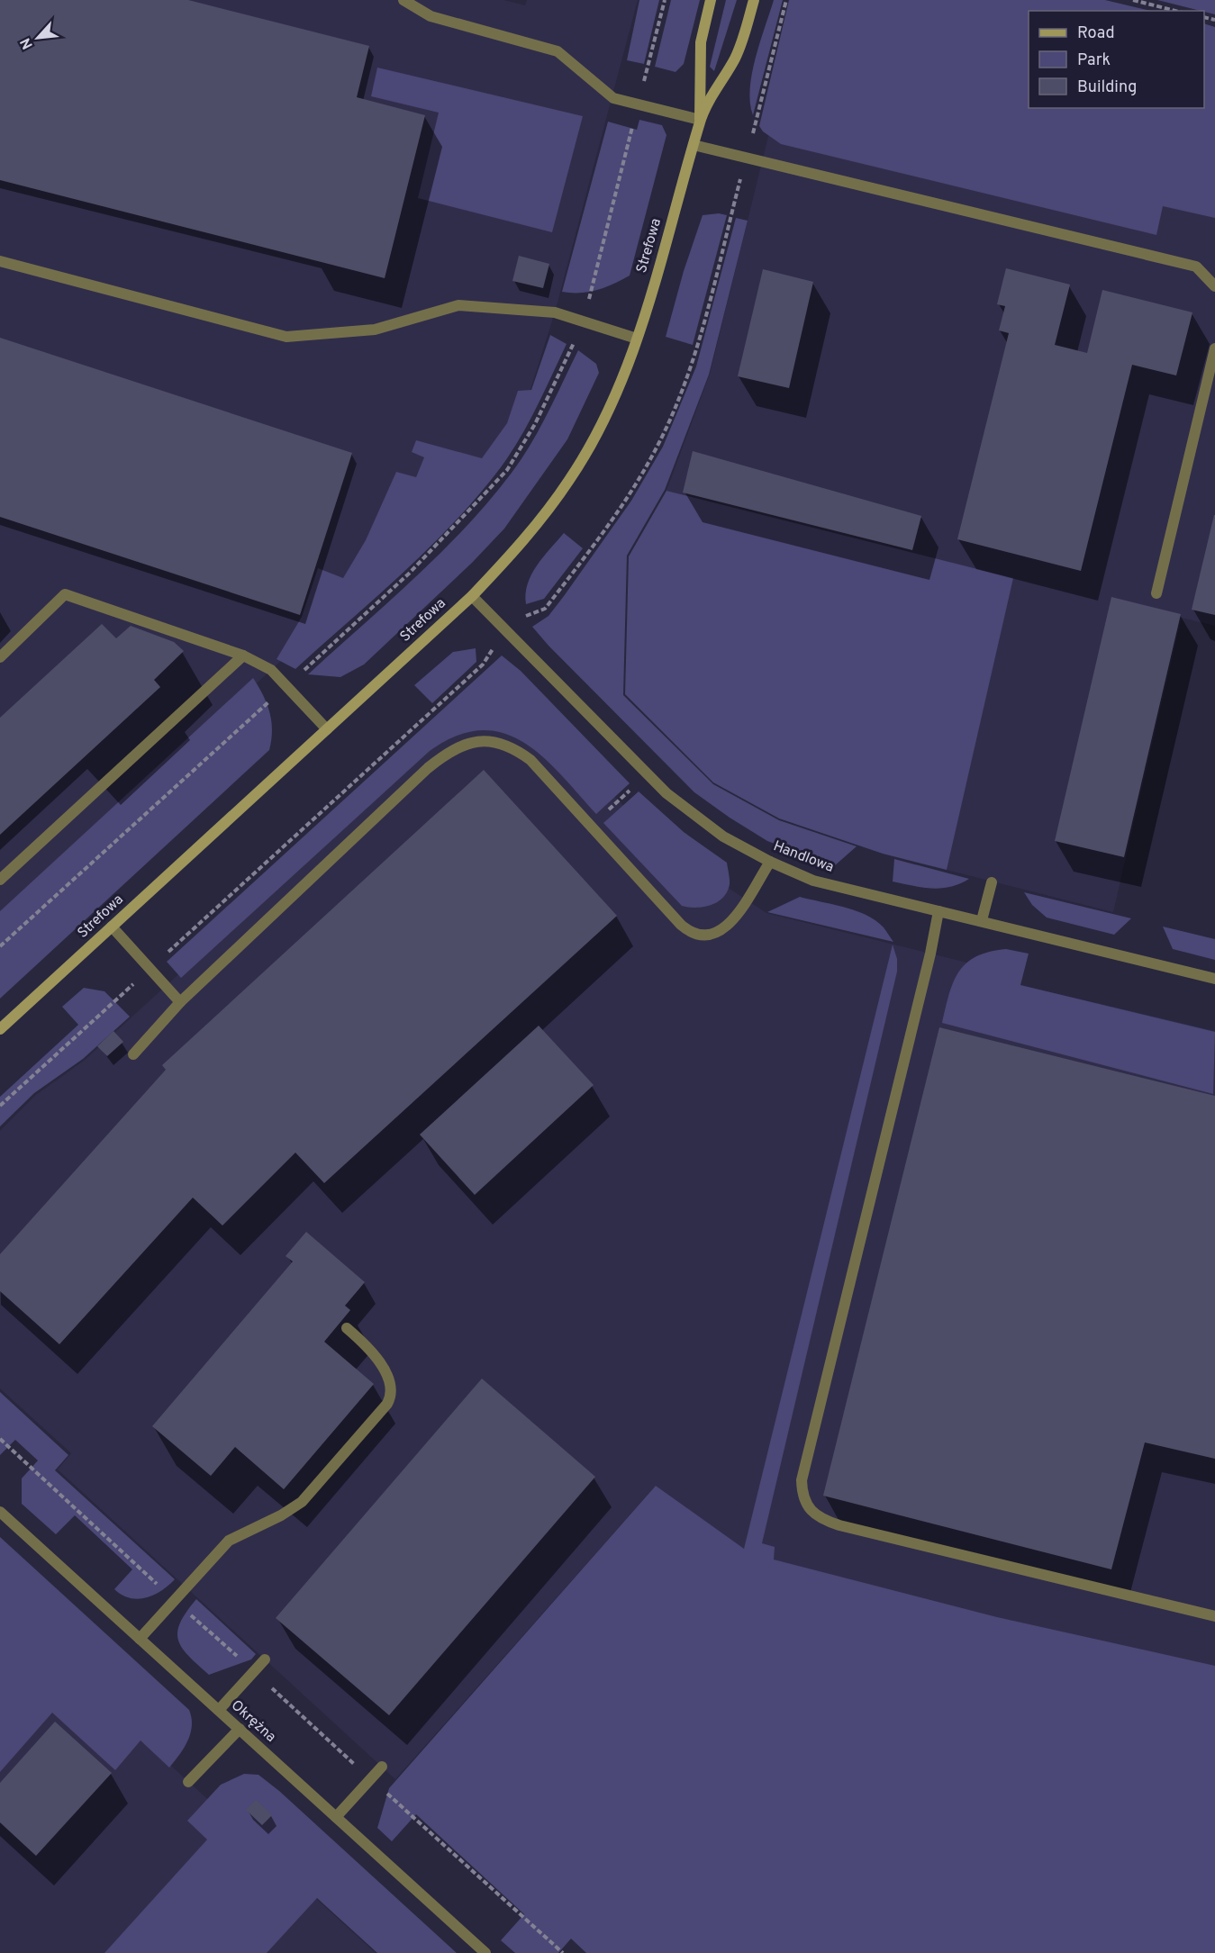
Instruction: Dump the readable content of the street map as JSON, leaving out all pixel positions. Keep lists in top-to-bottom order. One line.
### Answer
{"streets":{"street":["Strefowa","Handlowa","Okrężna"]},"crossings":[["Strefowa","Handlowa"]],"legend":["Road","Park","Building"],"north":"bottom left"}
